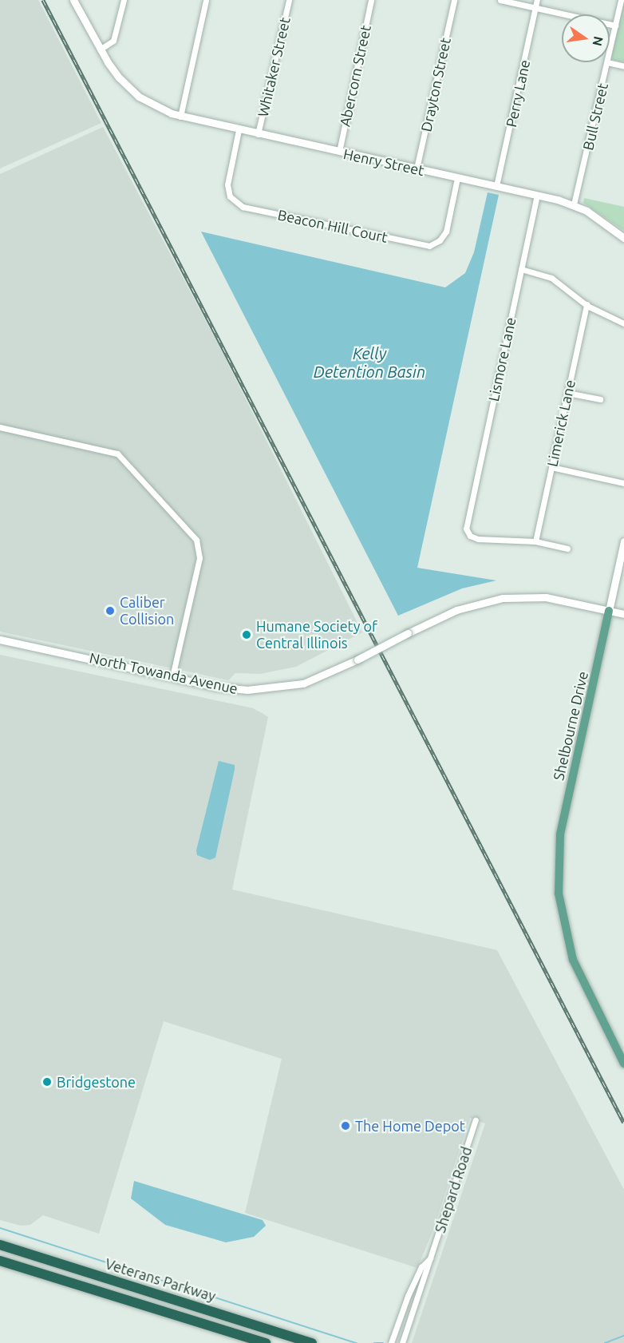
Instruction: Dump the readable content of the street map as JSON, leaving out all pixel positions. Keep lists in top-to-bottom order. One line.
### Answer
{"streets":{"highway":["Veterans Parkway"],"main road":["Henry Street","North Towanda Avenue","Shelbourne Drive"],"street":["Whitaker Street","Abercorn Street","Drayton Street","Perry Lane","Bull Street","Beacon Hill Court","Lismore Lane","Limerick Lane","Shepard Road"]},"crossings":[["Whitaker Street","Henry Street"],["Abercorn Street","Henry Street"],["Drayton Street","Henry Street"],["Perry Lane","Henry Street"],["Bull Street","Henry Street"],["Henry Street","Beacon Hill Court"],["Henry Street","Lismore Lane"],["Lismore Lane","Limerick Lane"],["North Towanda Avenue","Shelbourne Drive"]],"water":["Kelly Detention Basin"],"places":["Caliber Collision","Humane Society of Central Illinois","Bridgestone","The Home Depot"],"north":"right"}
